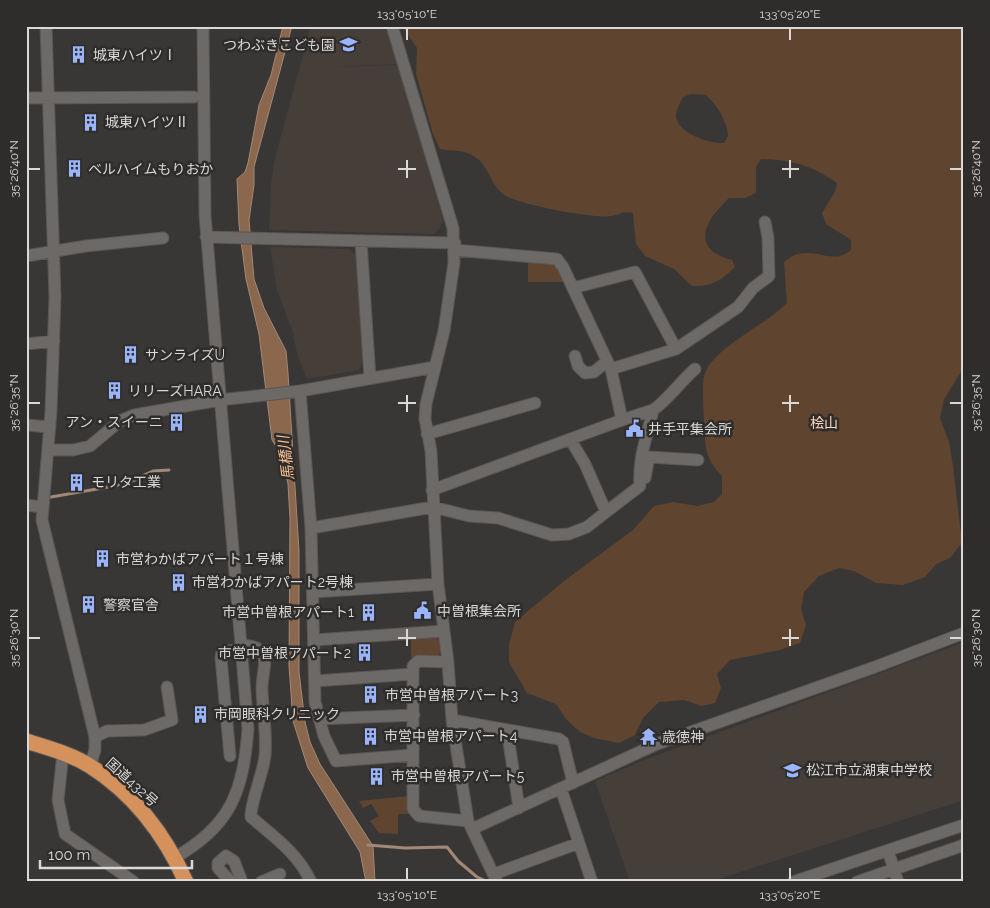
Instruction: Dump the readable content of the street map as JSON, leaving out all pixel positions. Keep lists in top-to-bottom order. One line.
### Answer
{"streets":{"highway":["国道432号"]},"water":["馬橋川"],"parks":["桧山"],"places":{"school or university":["つわぶきこども園","松江市立湖東中学校"],"building":["城東ハイツⅠ","城東ハイツⅡ","ベルハイムもりおか","サンライズU","リリーズHARA","アン・スイーニ","モリタ工業","市営わかばアパート１号棟","市営わかばアパート2号棟","警察官舎","市営中曽根アパート1","市営中曽根アパート2","市営中曽根アパート3","市岡眼科クリニック","市営中曽根アパート4","市営中曽根アパート5"],"public building":["井手平集会所","中曽根集会所"],"temple":["歳徳神"]},"scale_bar":"100 m","coordinates":["133°05'10\"E","133°05'20\"E","35°26'40\"N","35°26'35\"N","35°26'30\"N"]}
